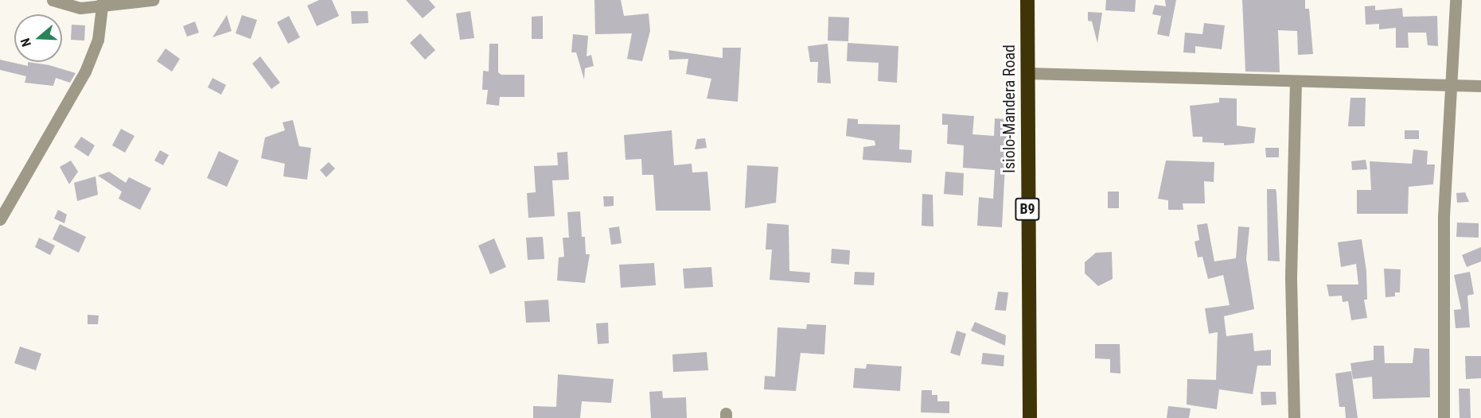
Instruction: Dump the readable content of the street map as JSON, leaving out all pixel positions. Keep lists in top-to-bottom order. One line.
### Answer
{"streets":{"highway":["Isiolo-Mandera Road","B9"]},"north":"left"}
